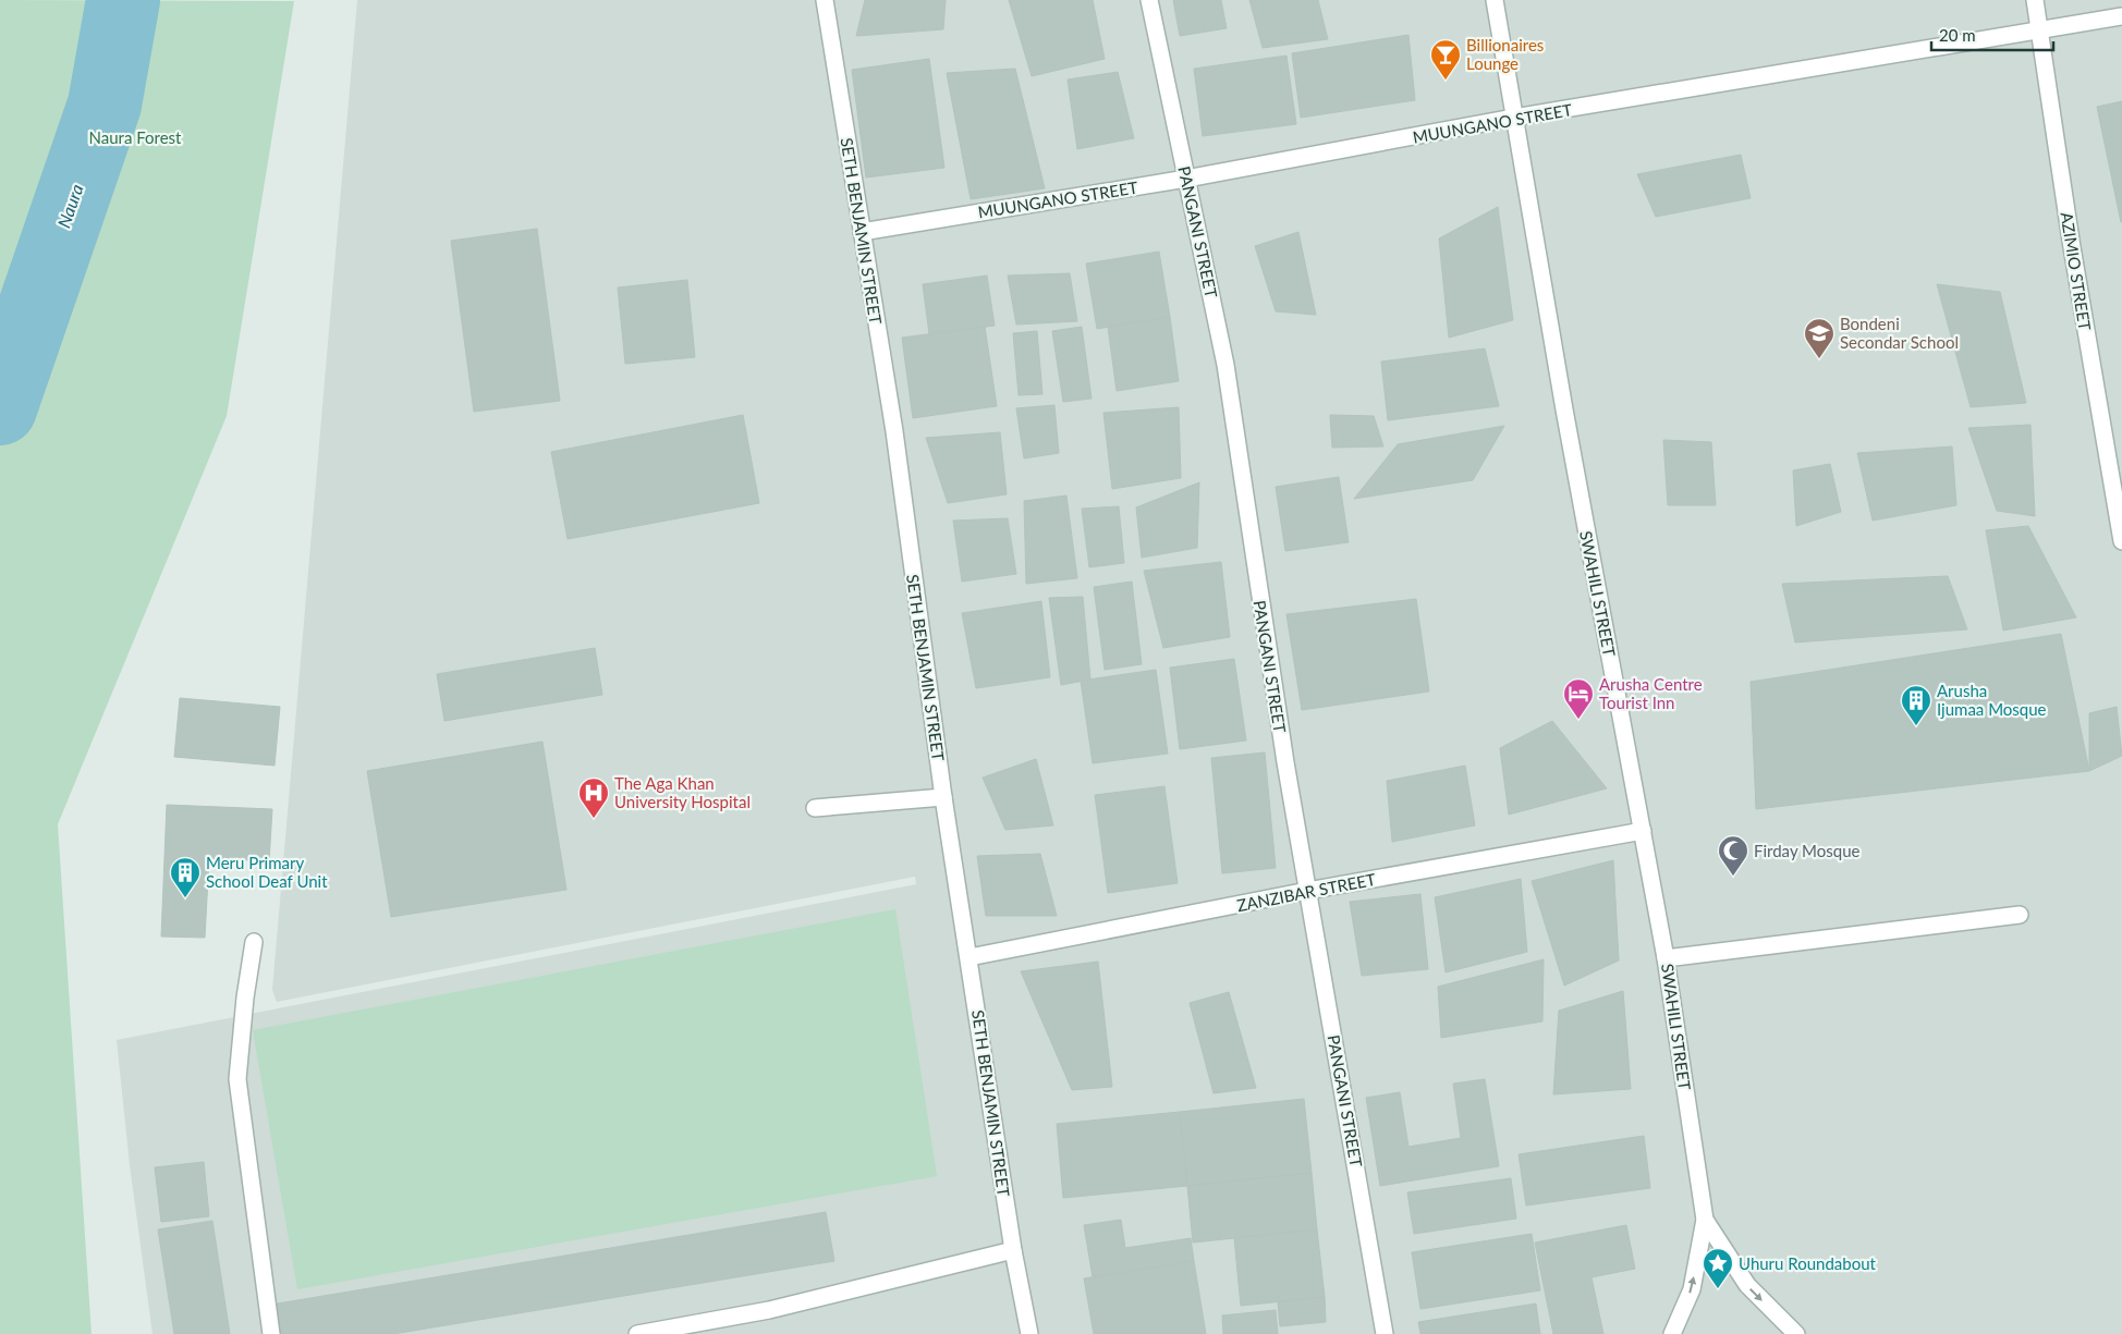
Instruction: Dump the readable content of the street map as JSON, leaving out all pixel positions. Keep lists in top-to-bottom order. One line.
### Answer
{"streets":{"street":["MUUNGANO STREET","SETH BENJAMIN STREET","PANGANI STREET","AZIMIO STREET","SWAHILI STREET","ZANZIBAR STREET"]},"crossings":[["MUUNGANO STREET","SETH BENJAMIN STREET"],["MUUNGANO STREET","PANGANI STREET"],["MUUNGANO STREET","AZIMIO STREET"],["MUUNGANO STREET","SWAHILI STREET"],["SETH BENJAMIN STREET","ZANZIBAR STREET"],["PANGANI STREET","ZANZIBAR STREET"],["SWAHILI STREET","ZANZIBAR STREET"]],"water":["Naura"],"parks":["Naura Forest"],"places":{"bar":["Billionaires Lounge"],"school or university":["Bondeni Secondar School"],"hotel":["Arusha Centre Tourist Inn"],"building":["Arusha Ijumaa Mosque","Meru Primary School Deaf Unit"],"hospital":["The Aga Khan University Hospital"],"mosque":["Firday Mosque"],"place":["Uhuru Roundabout"]},"scale_bar":"20 m"}
